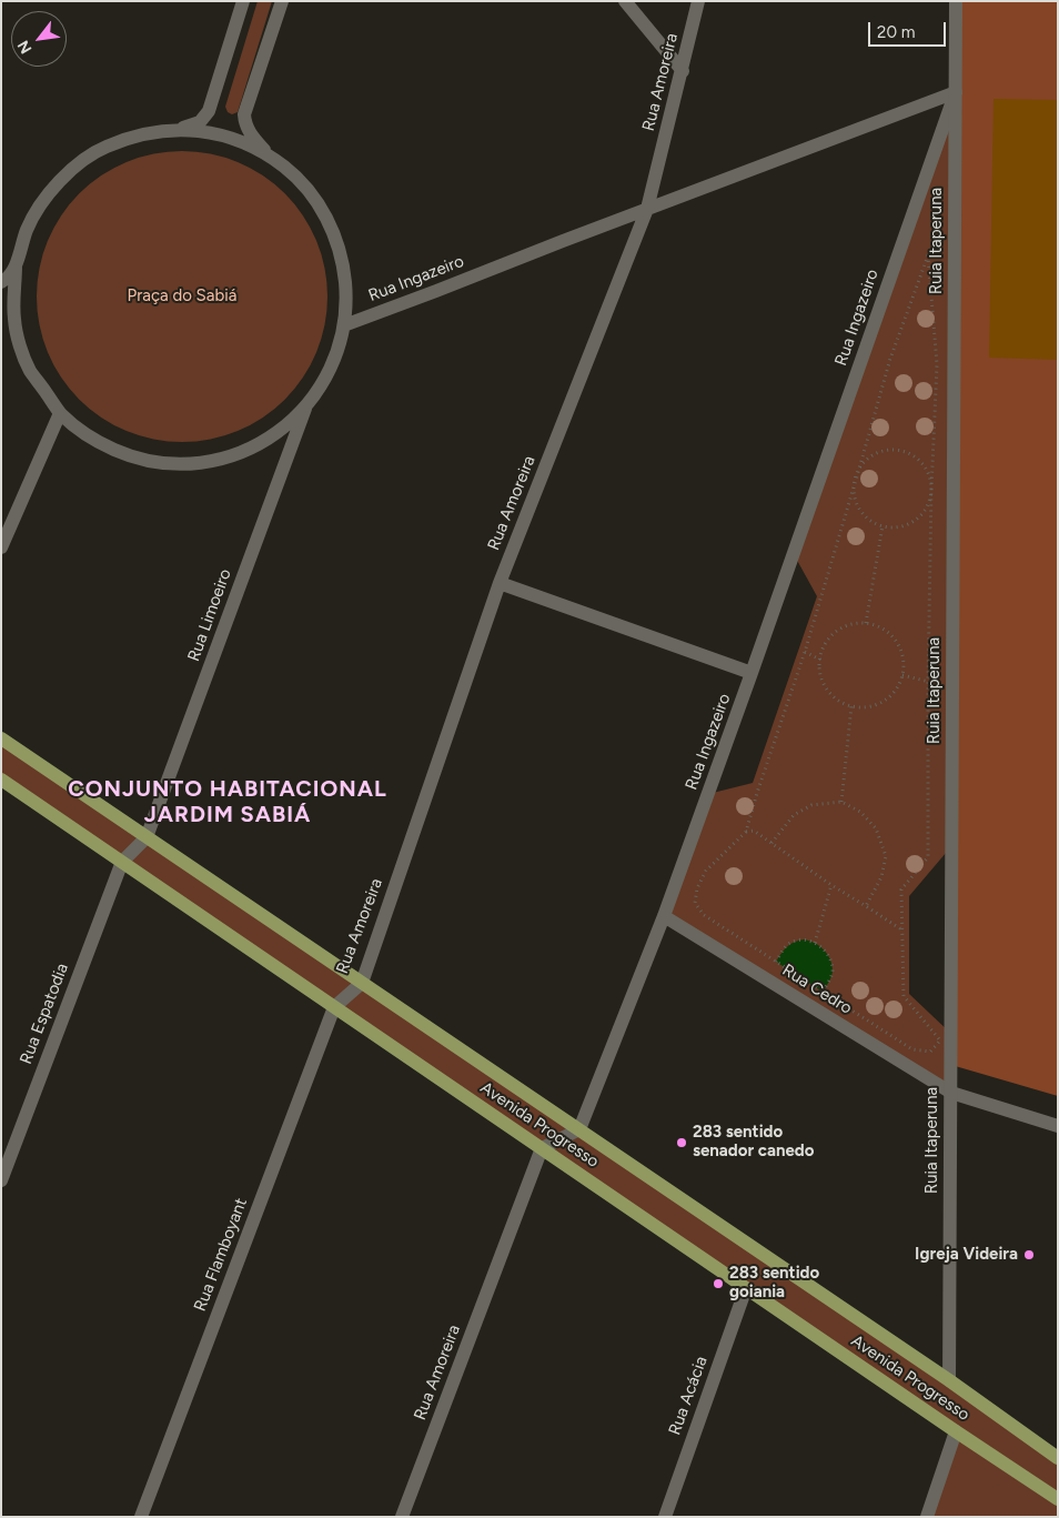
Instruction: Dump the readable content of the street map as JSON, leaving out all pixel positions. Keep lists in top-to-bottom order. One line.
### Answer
{"streets":{"main road":["Avenida Progresso"],"street":["Rua Amoreira","Ruia Itaperuna","Rua Ingazeiro","Rua Limoeiro","Rua Cedro","Rua Espatodia","Rua Flamboyant","Rua Acácia"]},"crossings":[["Rua Amoreira","Rua Ingazeiro"],["Rua Amoreira","Avenida Progresso"],["Rua Amoreira","Rua Flamboyant"],["Ruia Itaperuna","Rua Ingazeiro"],["Ruia Itaperuna","Rua Cedro"],["Ruia Itaperuna","Avenida Progresso"],["Rua Ingazeiro","Rua Cedro"],["Rua Ingazeiro","Avenida Progresso"],["Rua Limoeiro","Avenida Progresso"],["Rua Espatodia","Avenida Progresso"],["Avenida Progresso","Rua Flamboyant"],["Avenida Progresso","Rua Acácia"]],"districts":["CONJUNTO HABITACIONAL JARDIM SABIÁ"],"parks":["Praça do Sabiá"],"places":["283 sentido senador canedo","Igreja Videira","283 sentido goiania"],"scale_bar":"20 m","north":"bottom left"}
